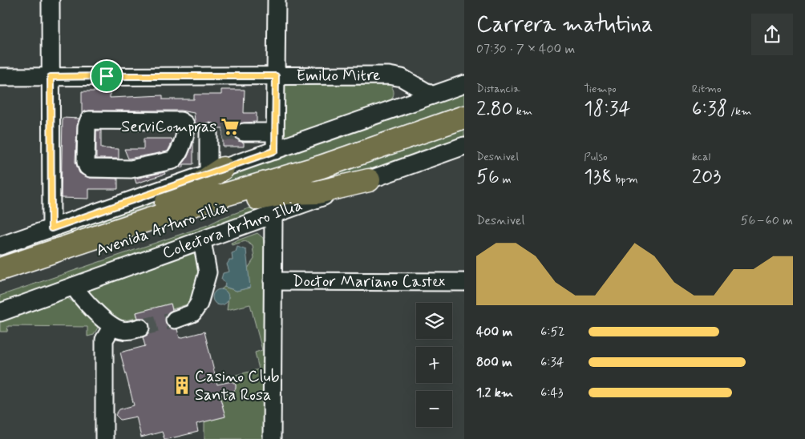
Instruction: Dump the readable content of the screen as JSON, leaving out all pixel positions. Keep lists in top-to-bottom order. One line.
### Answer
{"streets":{"highway":["Avenida Arturo Illia"],"street":["Emilio Mitre","Colectora Arturo Illia","Doctor Mariano Castex"]},"places":{"supermarket":["ServiCompras"],"building":["Casino Club Santa Rosa"]},"page":{"heading":["Carrera matutina","07:30 · 7 × 400 m"],"stats":[["Distancia","2.80 km"],["Tiempo","18:34"],["Ritmo","6:38 /km"],["Desnivel","56 m"],["Pulso","138 bpm"],["kcal","203"]],"chart":["Desnivel","56–60 m"],"map_buttons":["+","−"],"list":[{"name":"400 m","note":"6:52"},{"name":"800 m","note":"6:34"},{"name":"1.2 km","note":"6:43"}]}}
